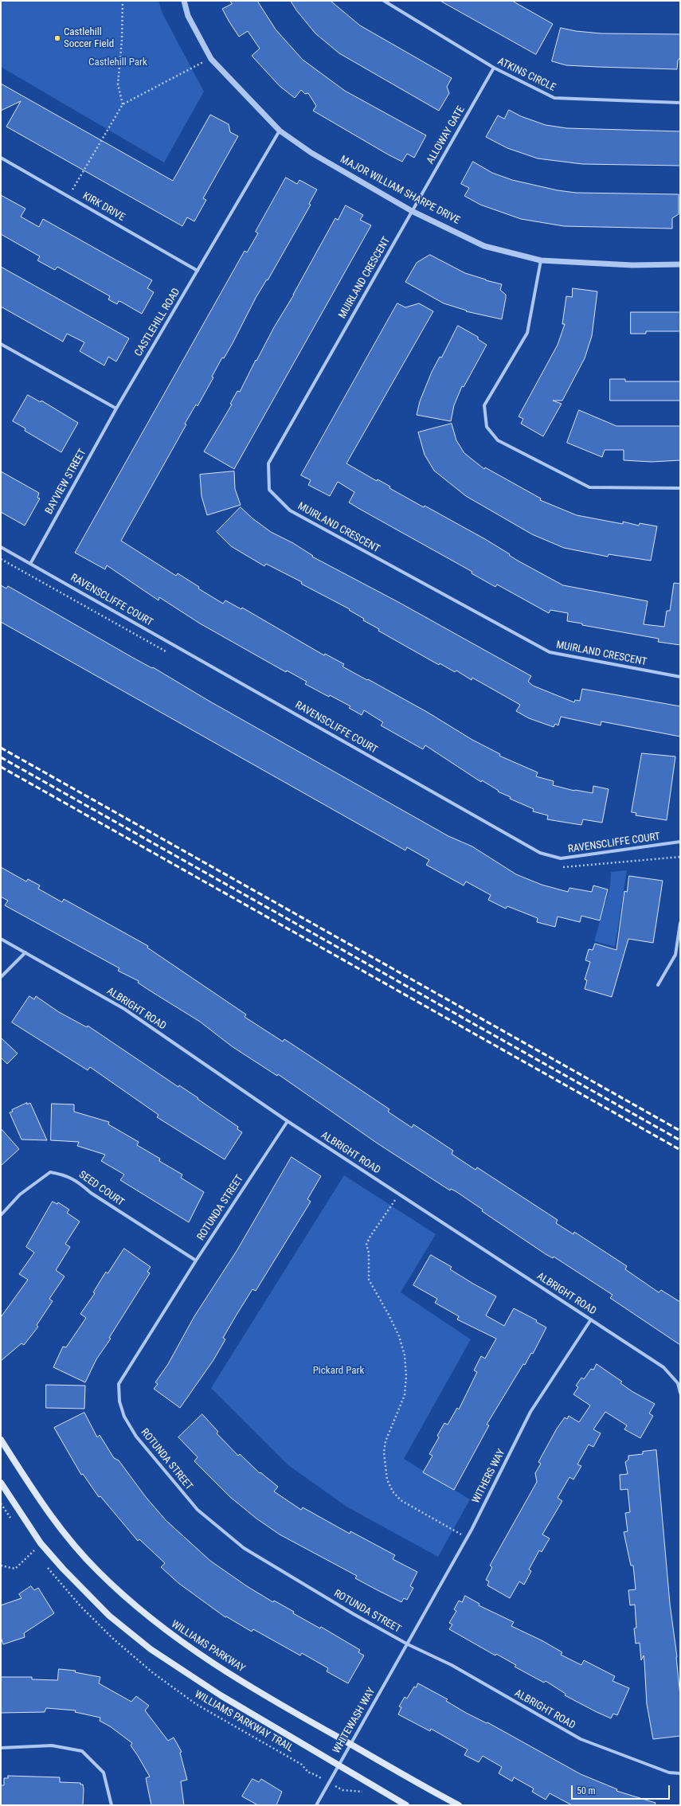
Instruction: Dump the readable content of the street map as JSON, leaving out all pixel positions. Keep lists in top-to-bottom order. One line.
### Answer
{"streets":{"main road":["WILLIAMS PARKWAY"],"street":["ATKINS CIRCLE","ALLOWAY GATE","MAJOR WILLIAM SHARPE DRIVE","KIRK DRIVE","MUIRLAND CRESCENT","CASTLEHILL ROAD","BAYVIEW STREET","RAVENSCLIFFE COURT","ALBRIGHT ROAD","SEED COURT","ROTUNDA STREET","WITHERS WAY","WHITEWASH WAY"],"path":["WILLIAMS PARKWAY TRAIL"]},"crossings":[["ATKINS CIRCLE","ALLOWAY GATE"],["ALLOWAY GATE","MAJOR WILLIAM SHARPE DRIVE"],["ALLOWAY GATE","MUIRLAND CRESCENT"],["MAJOR WILLIAM SHARPE DRIVE","MUIRLAND CRESCENT"],["MAJOR WILLIAM SHARPE DRIVE","CASTLEHILL ROAD"],["KIRK DRIVE","CASTLEHILL ROAD"],["CASTLEHILL ROAD","BAYVIEW STREET"],["BAYVIEW STREET","RAVENSCLIFFE COURT"],["ALBRIGHT ROAD","ROTUNDA STREET"],["ALBRIGHT ROAD","WITHERS WAY"],["ALBRIGHT ROAD","WHITEWASH WAY"],["SEED COURT","ROTUNDA STREET"],["ROTUNDA STREET","WITHERS WAY"],["ROTUNDA STREET","WHITEWASH WAY"],["WITHERS WAY","WHITEWASH WAY"],["WILLIAMS PARKWAY","WHITEWASH WAY"]],"parks":["Castlehill Park","Pickard Park"],"places":["Castlehill Soccer Field"],"scale_bar":"50 m"}
